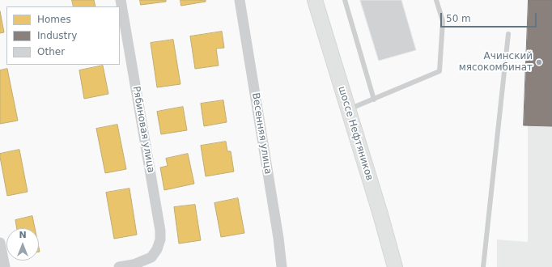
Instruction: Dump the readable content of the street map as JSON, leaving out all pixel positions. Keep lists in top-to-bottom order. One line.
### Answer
{"streets":{"main road":["шоссе Нефтяников"],"street":["Рябиновая улица","Весенняя улица"]},"places":["Ачинский мясокомбинат"],"legend":["Homes","Industry","Other"],"scale_bar":"50 m","north":"top"}
